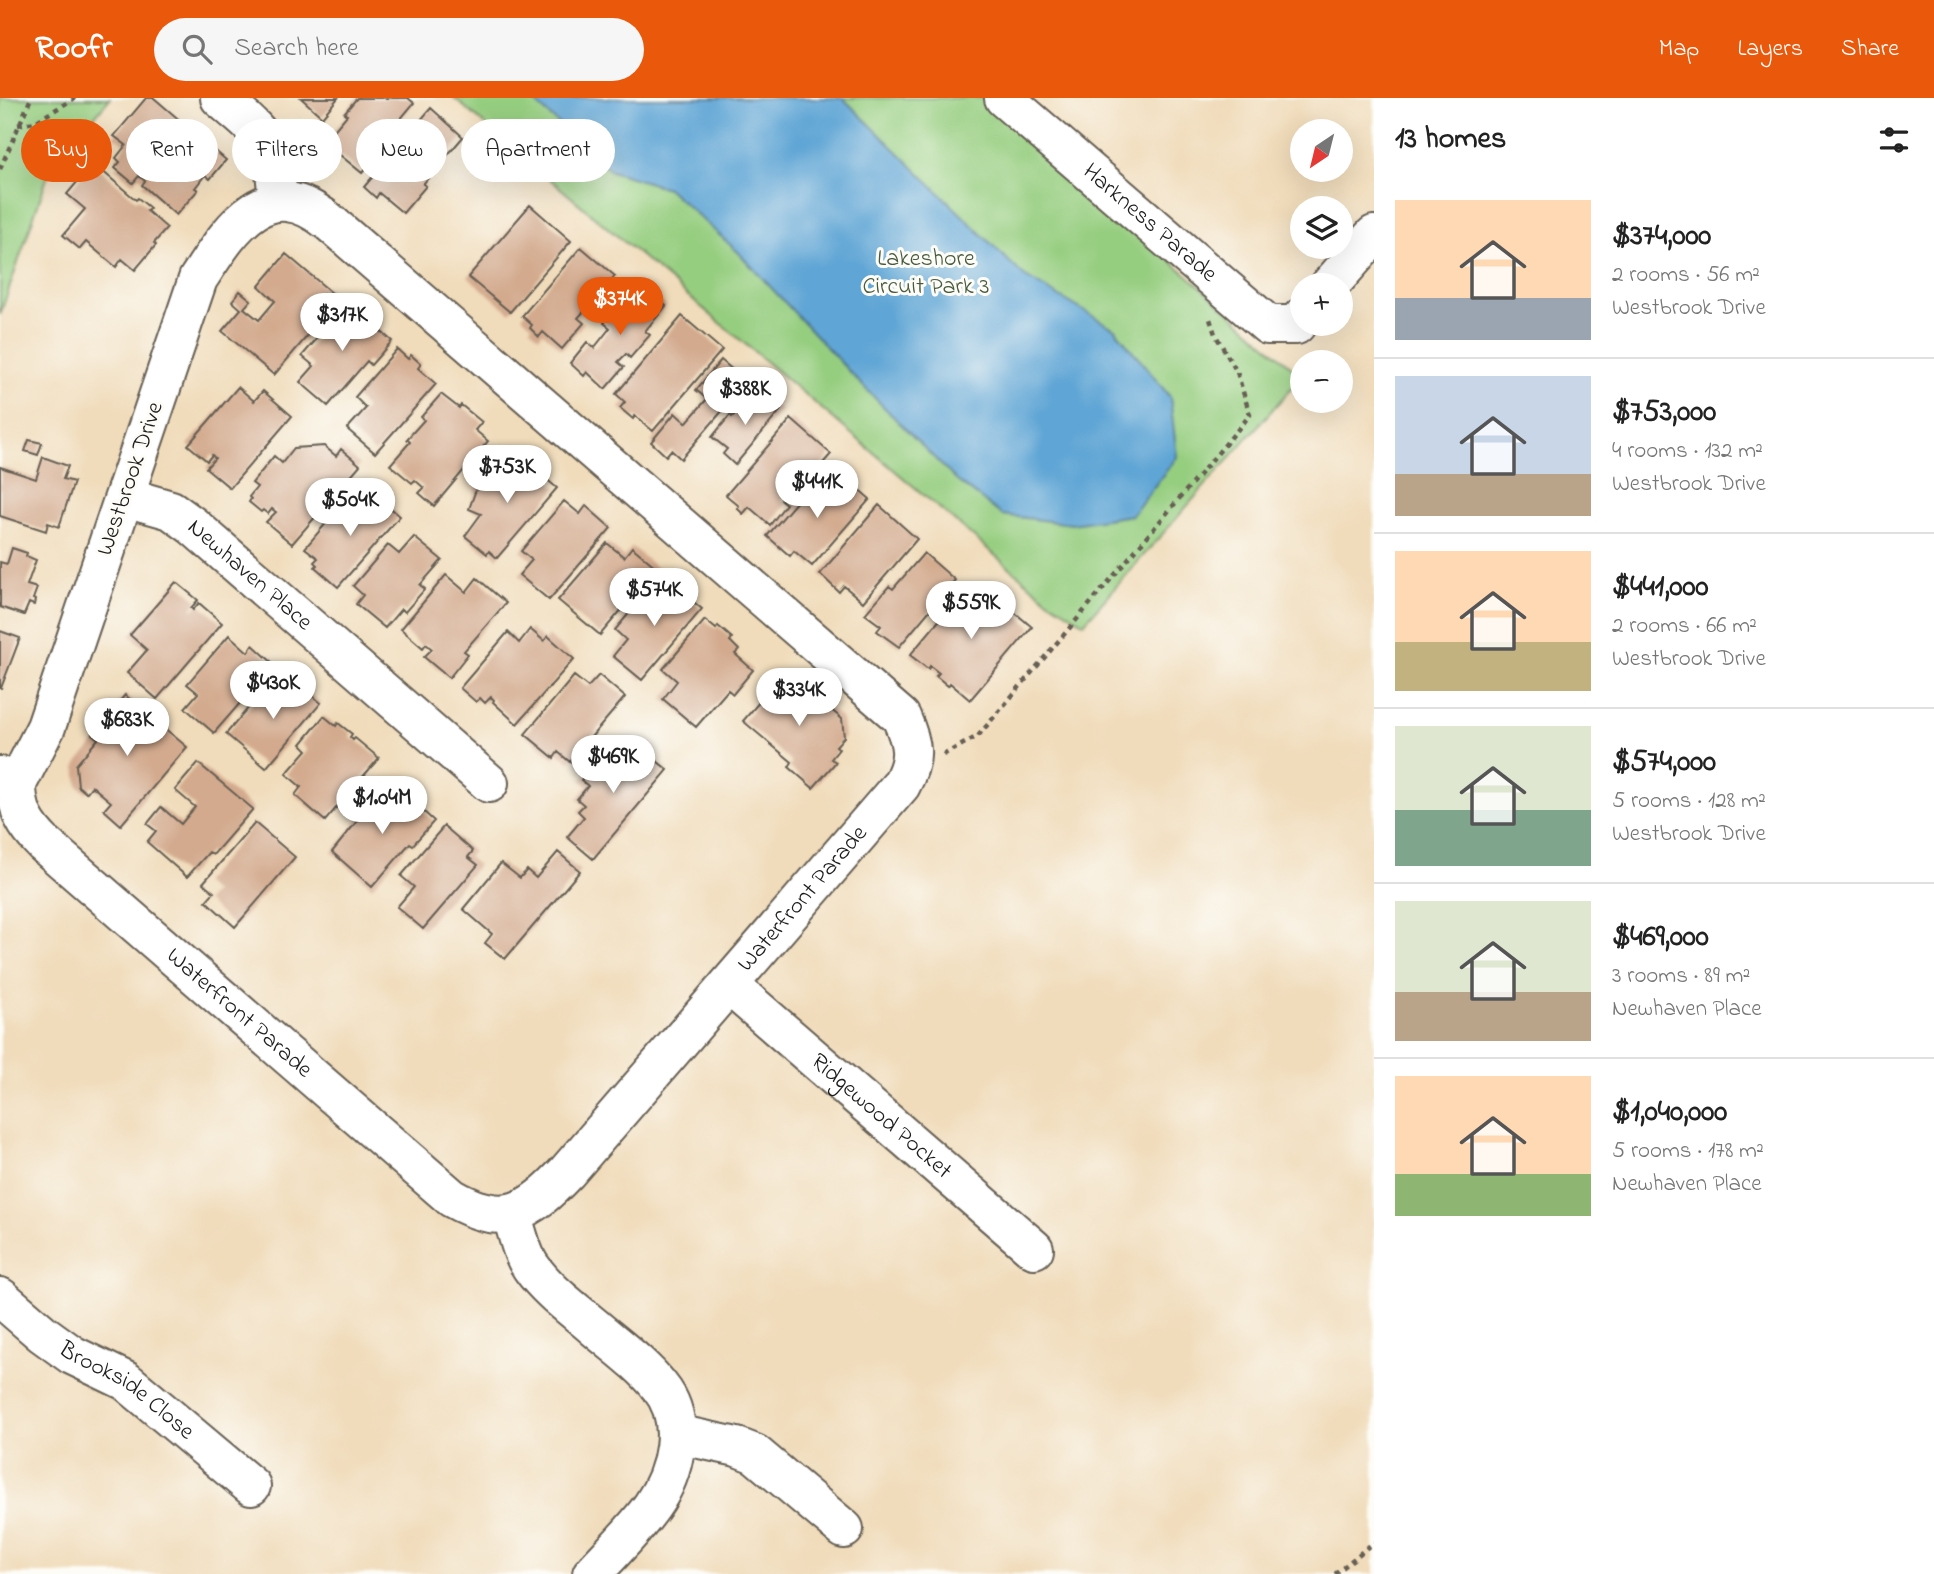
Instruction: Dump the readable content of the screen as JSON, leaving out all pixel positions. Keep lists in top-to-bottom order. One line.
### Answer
{"streets":{"street":["Harkness Parade","Westbrook Drive","Newhaven Place","Waterfront Parade","Ridgewood Pocket","Brookside Close"]},"crossings":[["Westbrook Drive","Newhaven Place"],["Westbrook Drive","Waterfront Parade"],["Waterfront Parade","Ridgewood Pocket"]],"parks":["Lakeshore Circuit Park 3"],"north":"bottom left","page":{"header":"Roofr","search":"Search here","nav":["Map","Layers","Share"],"heading":"13 homes","map_buttons":["+","−"],"chip":["Buy","Rent","Filters","New","Apartment"],"list":[{"name":"$374,000","note":"2 rooms · 56 m² · Westbrook Drive"},{"name":"$753,000","note":"4 rooms · 132 m² · Westbrook Drive"},{"name":"$441,000","note":"2 rooms · 66 m² · Westbrook Drive"},{"name":"$574,000","note":"5 rooms · 128 m² · Westbrook Drive"},{"name":"$469,000","note":"3 rooms · 89 m² · Newhaven Place"},{"name":"$1,040,000","note":"5 rooms · 178 m² · Newhaven Place"}],"price":["$374K","$317K","$388K","$753K","$441K","$504K","$574K","$559K","$430K","$334K","$683K","$469K","$1.04M"]}}
